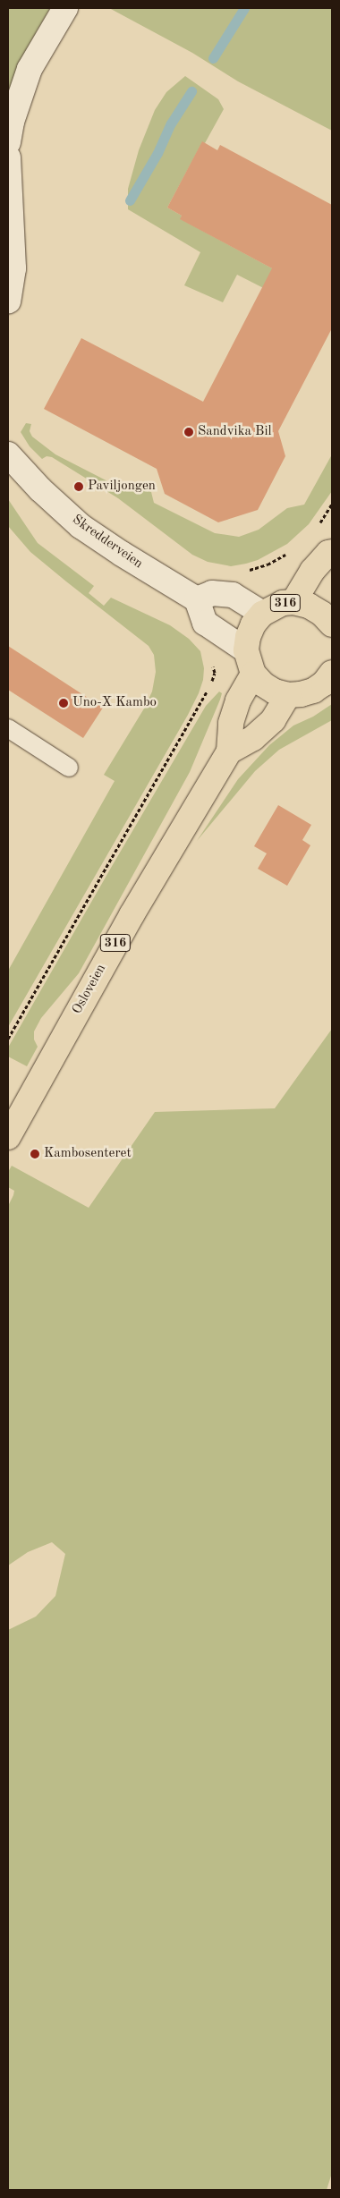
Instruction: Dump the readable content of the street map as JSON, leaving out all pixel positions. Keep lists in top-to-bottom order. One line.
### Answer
{"streets":{"main road":["316","Osloveien"],"street":["Skredderveien"]},"places":["Sandvika Bil","Paviljongen","Uno-X Kambo","Kambosenteret"]}
